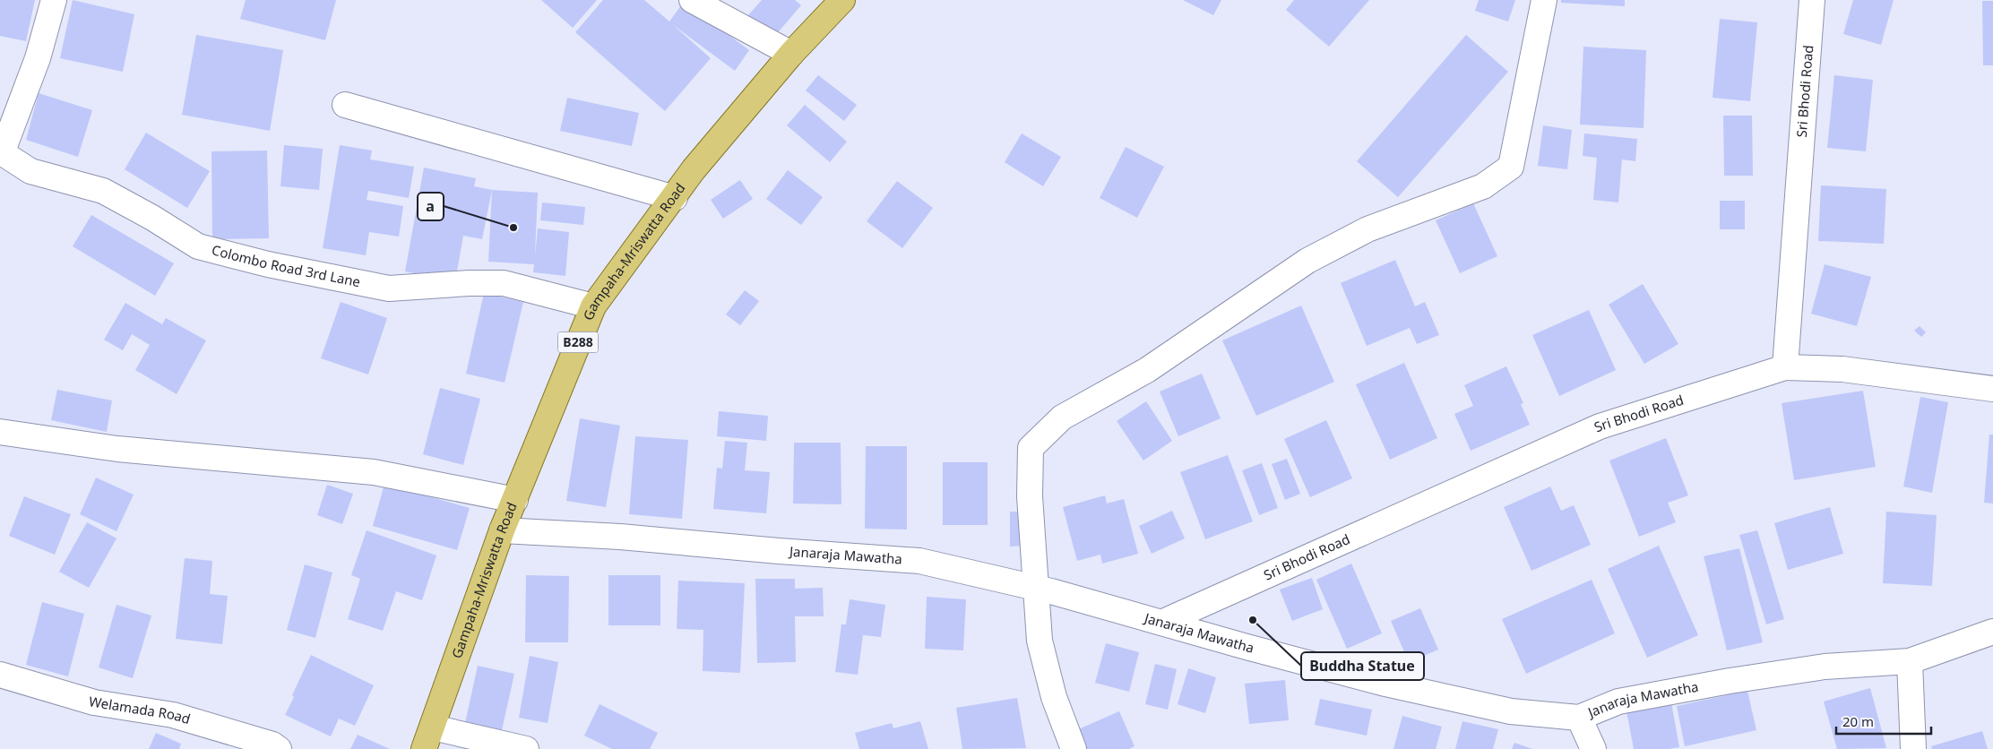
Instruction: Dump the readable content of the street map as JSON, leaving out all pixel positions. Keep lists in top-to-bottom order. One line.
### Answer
{"streets":{"main road":["Gampaha-Mriswatta Road","B288"],"street":["Sri Bhodi Road","Colombo Road 3rd Lane","Janaraja Mawatha","Welamada Road"]},"crossings":[["Sri Bhodi Road","Janaraja Mawatha"],["Gampaha-Mriswatta Road","Colombo Road 3rd Lane"],["Gampaha-Mriswatta Road","Janaraja Mawatha"]],"places":["a","Buddha Statue"],"scale_bar":"20 m"}
